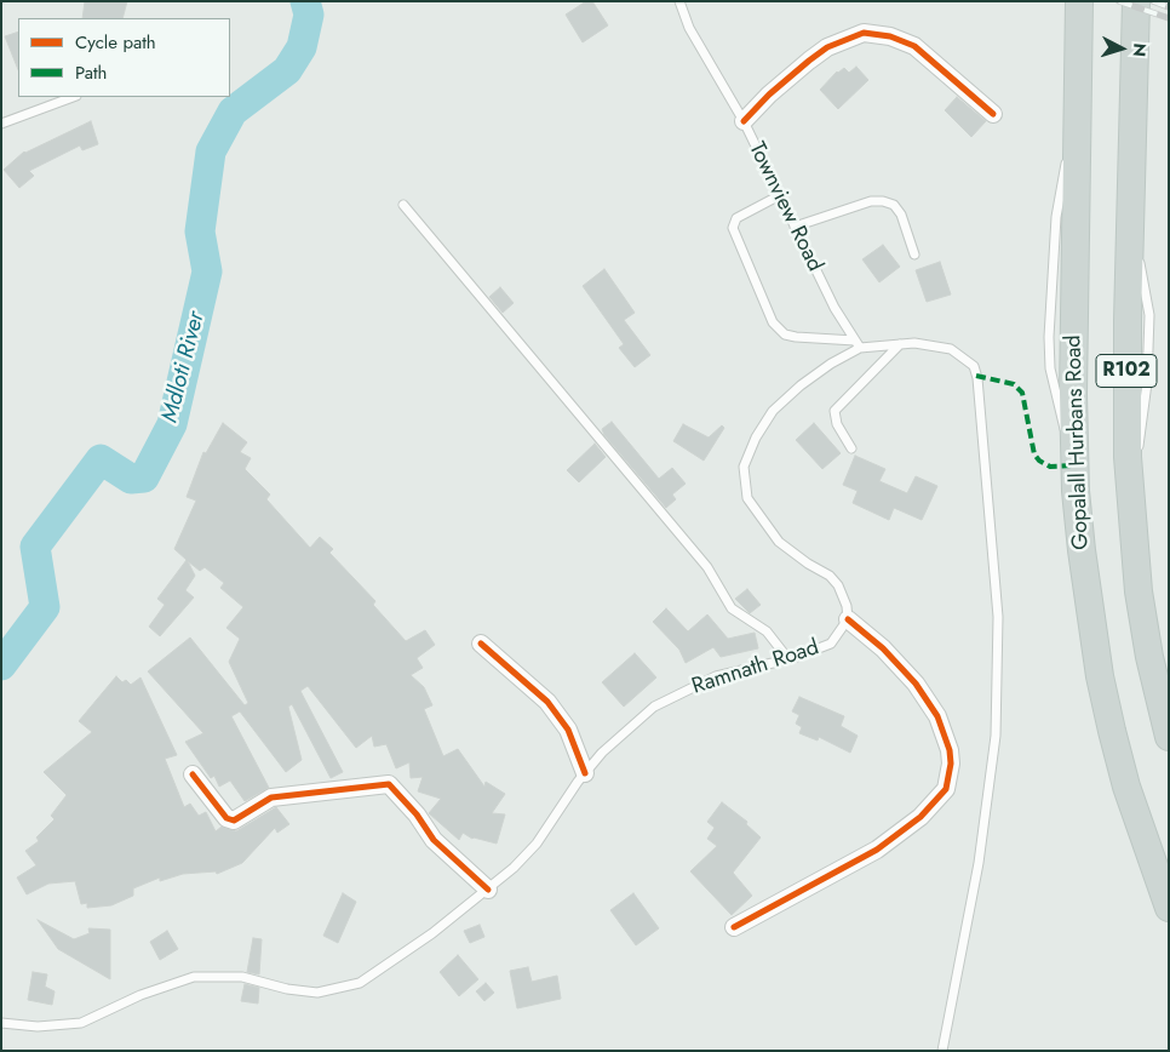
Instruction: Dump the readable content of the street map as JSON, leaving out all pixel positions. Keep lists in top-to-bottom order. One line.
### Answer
{"streets":{"main road":["R102","Gopalall Hurbans Road"],"lane":["Townview Road","Ramnath Road"]},"water":["Mdloti River"],"legend":["Cycle path","Path"],"north":"right"}
